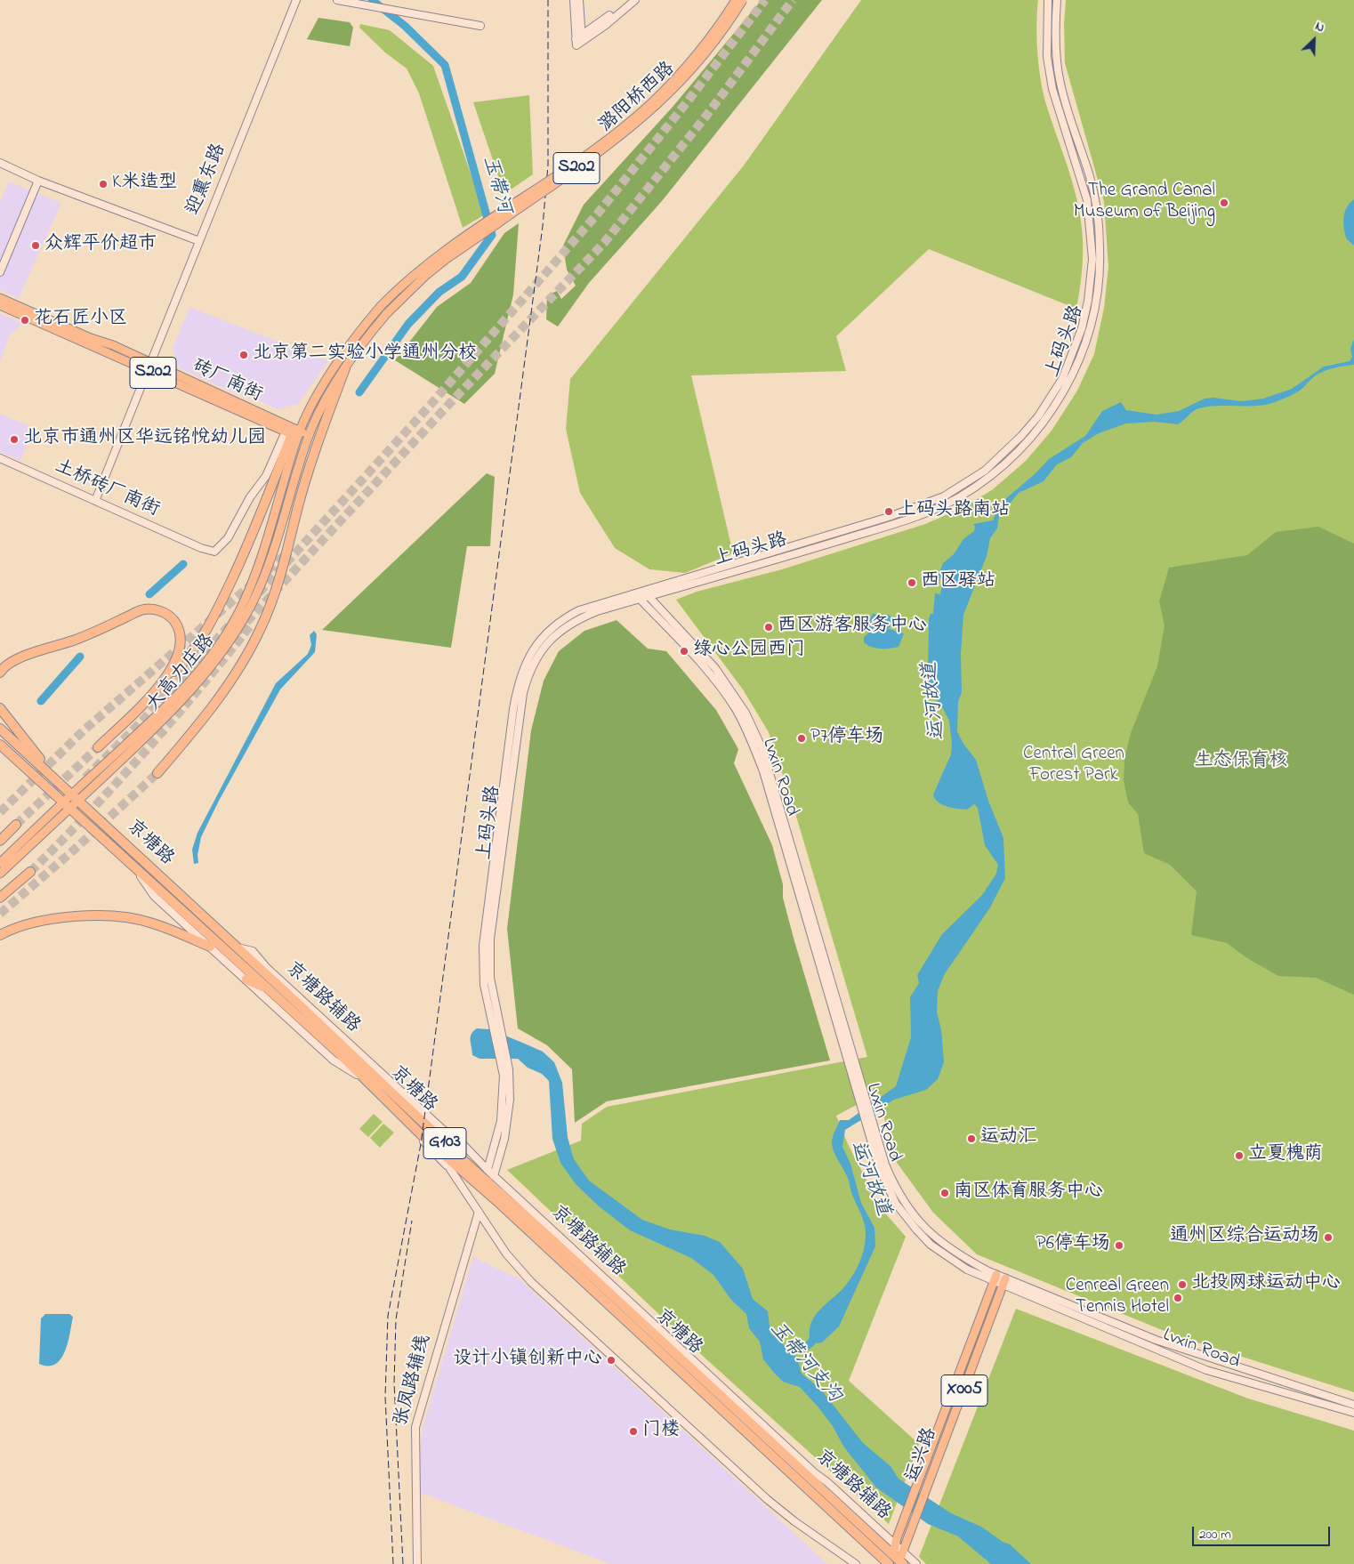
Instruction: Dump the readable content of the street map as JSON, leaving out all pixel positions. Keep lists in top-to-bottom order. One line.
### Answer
{"streets":{"highway":["京塘路","G103"],"main road":["潞阳桥西路","S202","迎熏东路","上码头路","砖厂南街","土桥砖厂南街","大高力庄路","Lvxin Road","京塘路辅路","张凤路辅线","X005","运兴路"]},"crossings":[["潞阳桥西路","S202"],["潞阳桥西路","砖厂南街"],["潞阳桥西路","土桥砖厂南街"],["潞阳桥西路","大高力庄路"],["S202","砖厂南街"],["S202","大高力庄路"],["迎熏东路","砖厂南街"],["迎熏东路","土桥砖厂南街"],["上码头路","Lvxin Road"],["上码头路","京塘路辅路"],["砖厂南街","土桥砖厂南街"],["砖厂南街","大高力庄路"],["土桥砖厂南街","大高力庄路"],["大高力庄路","京塘路"],["Lvxin Road","运兴路"],["京塘路","京塘路辅路"],["京塘路","X005"],["京塘路","运兴路"],["京塘路辅路","运兴路"],["X005","运兴路"]],"water":["玉带河","运河故道","玉带河支沟"],"parks":["Central Green Forest Park","生态保育核"],"places":["K米造型","The Grand Canal Museum of Beijing","众辉平价超市","花石匠小区","北京第二实验小学通州分校","北京市通州区华远铭悦幼儿园","上码头路南站","西区驿站","西区游客服务中心","绿心公园西门","P7停车场","运动汇","立夏槐荫","南区体育服务中心","通州区综合运动场","P6停车场","北投网球运动中心","Cenreal Green Tennis Hotel","设计小镇创新中心","门楼"],"scale_bar":"200 m","north":"top right"}
